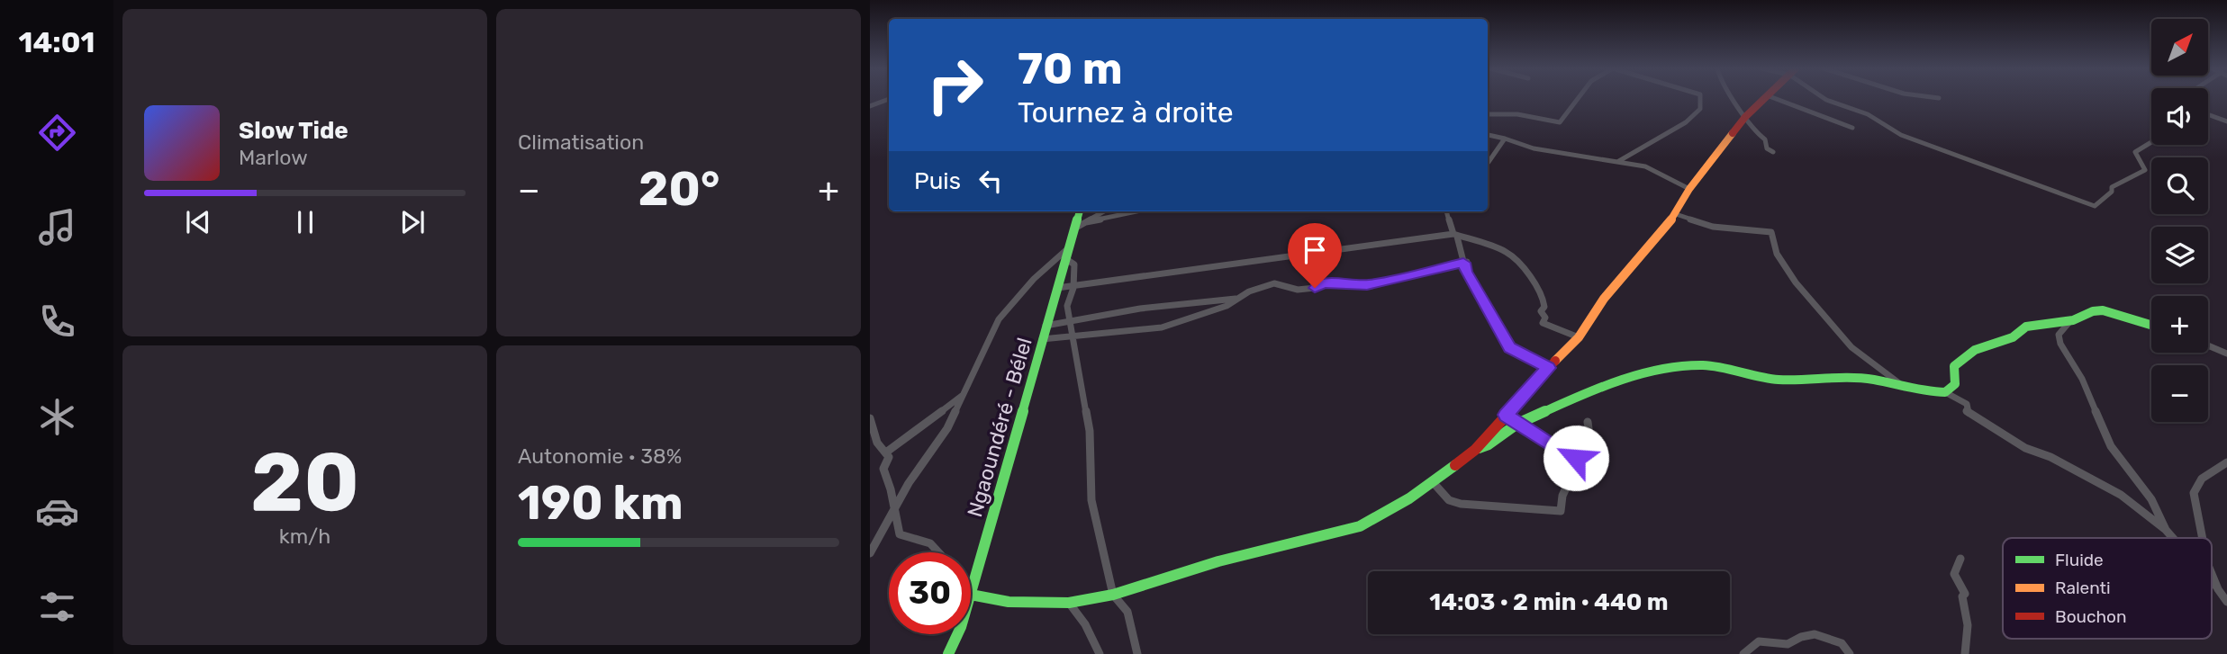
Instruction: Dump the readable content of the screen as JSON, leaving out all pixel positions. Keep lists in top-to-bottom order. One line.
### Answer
{"streets":{"street":["Ngaoundéré - Bélel"]},"legend":["Fluide","Ralenti","Bouchon"],"north":"top right","page":{"tabs":"14:01","tile":["Climatisation",["20","km/h"],["Autonomie · 38%","190 km"]],"map_buttons":["+","−"],"turn":["70 m","Tournez à droite"],"song":["Slow Tide","Marlow"],"then":"Puis","heat":["−","20°","+"],"limit":"30","trip":"14:03 · 2 min · 440 m"}}
